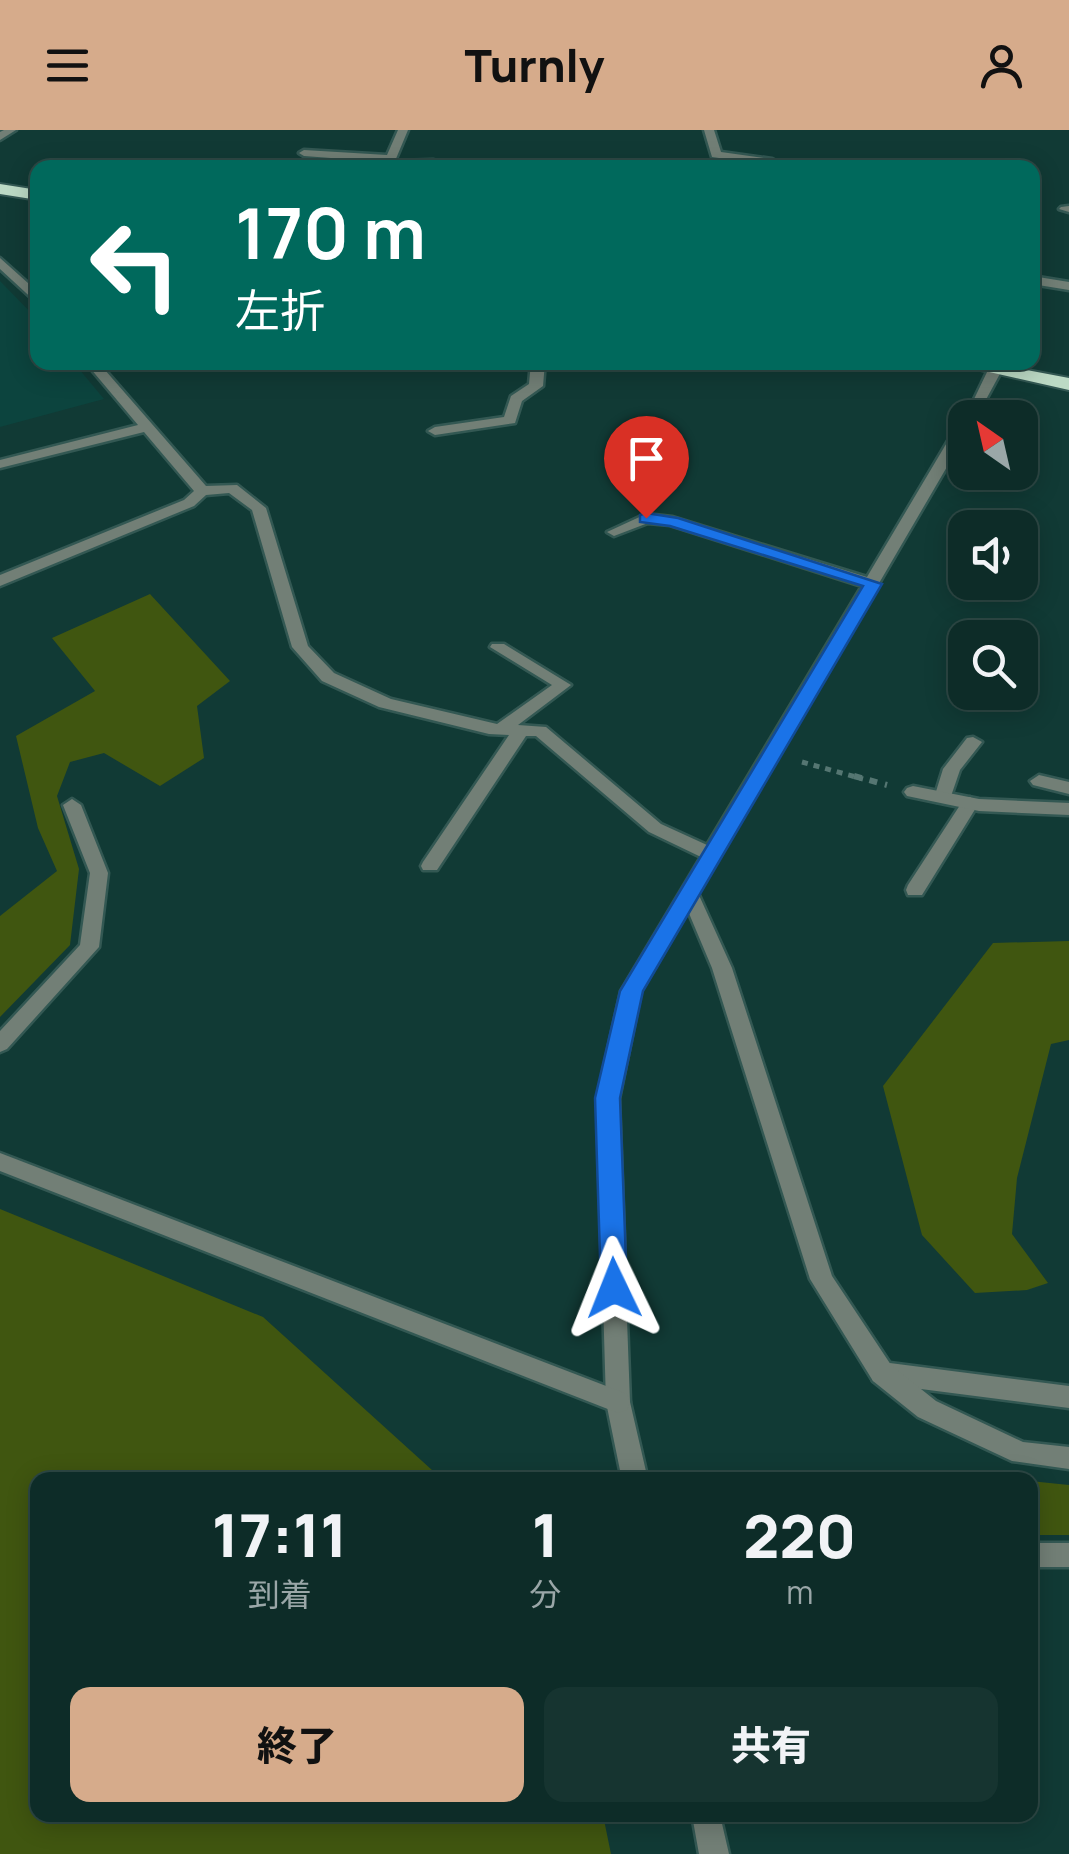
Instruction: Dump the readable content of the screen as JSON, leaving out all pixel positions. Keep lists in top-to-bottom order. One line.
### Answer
{"north":"top left","page":{"header":"Turnly","turn":["170 m","左折"],"eta":["17:11","到着","1","分","220","m"],"buttons":["終了","共有"]}}
